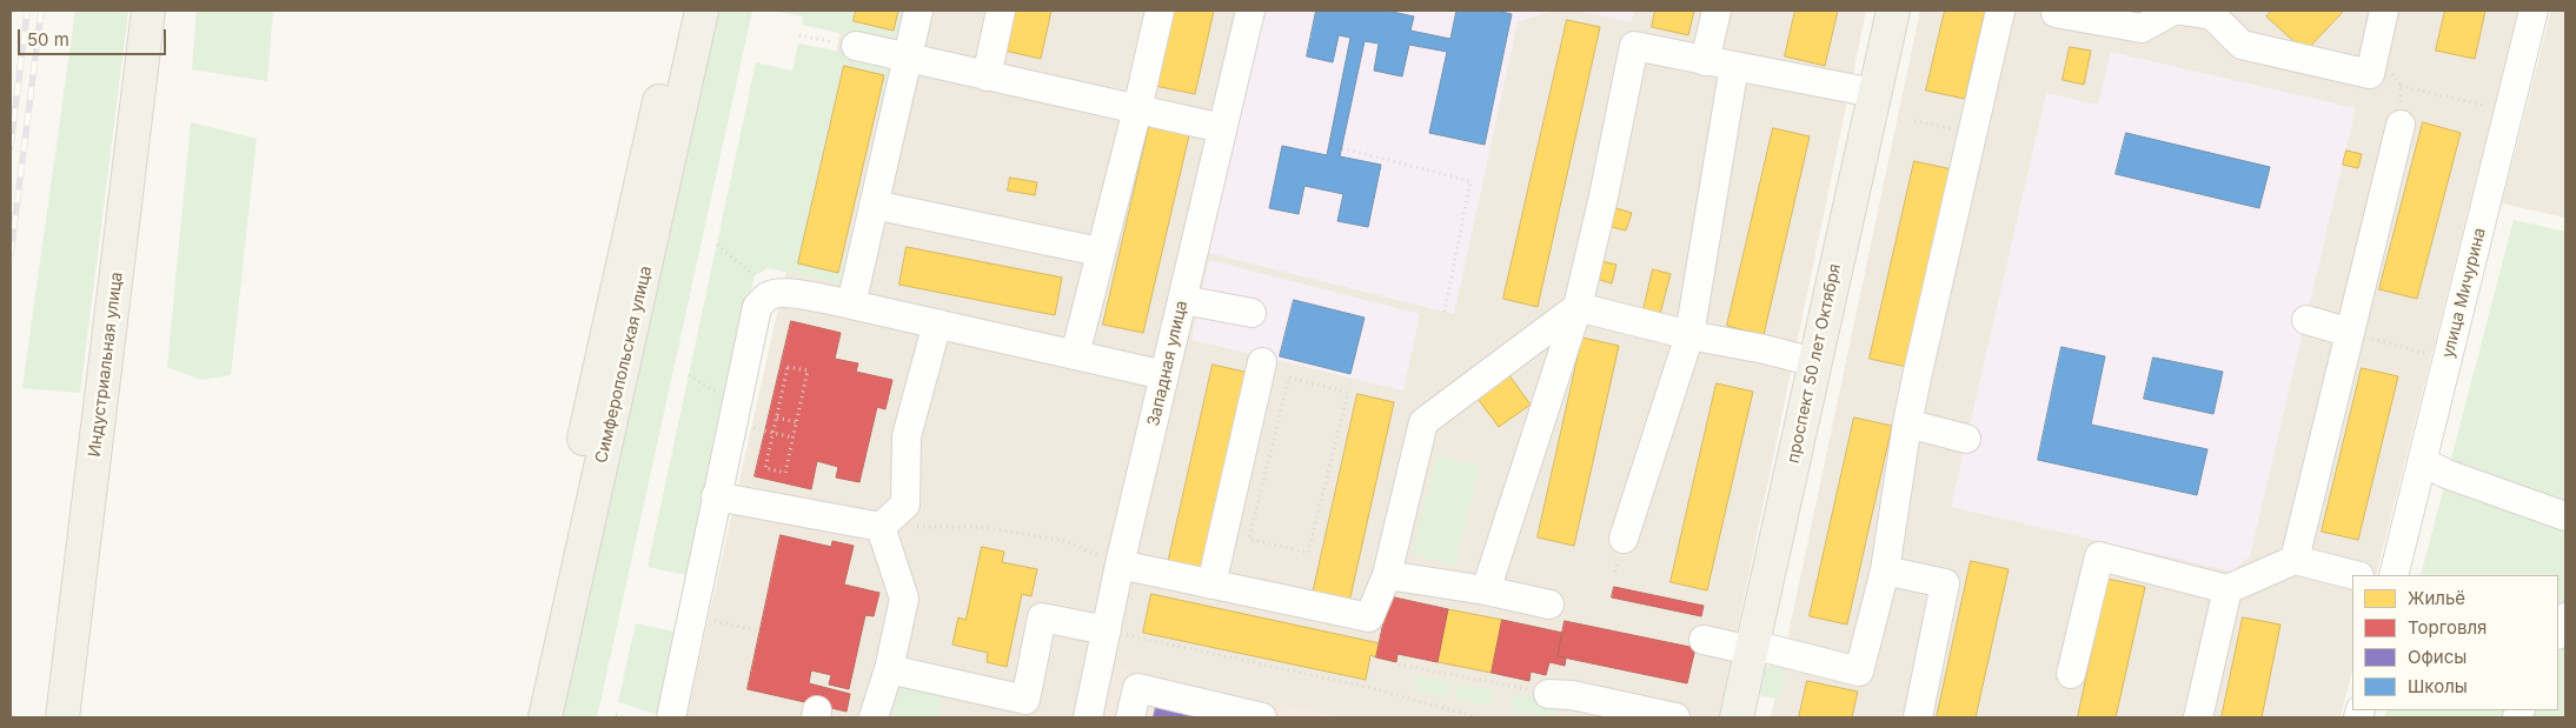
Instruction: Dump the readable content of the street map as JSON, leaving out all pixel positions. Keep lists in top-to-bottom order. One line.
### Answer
{"streets":{"main road":["проспект 50 лет Октября","Индустриальная улица","Симферопольская улица"],"street":["улица Мичурина","Западная улица"]},"legend":["Жильё","Торговля","Офисы","Школы"],"scale_bar":"50 m"}
